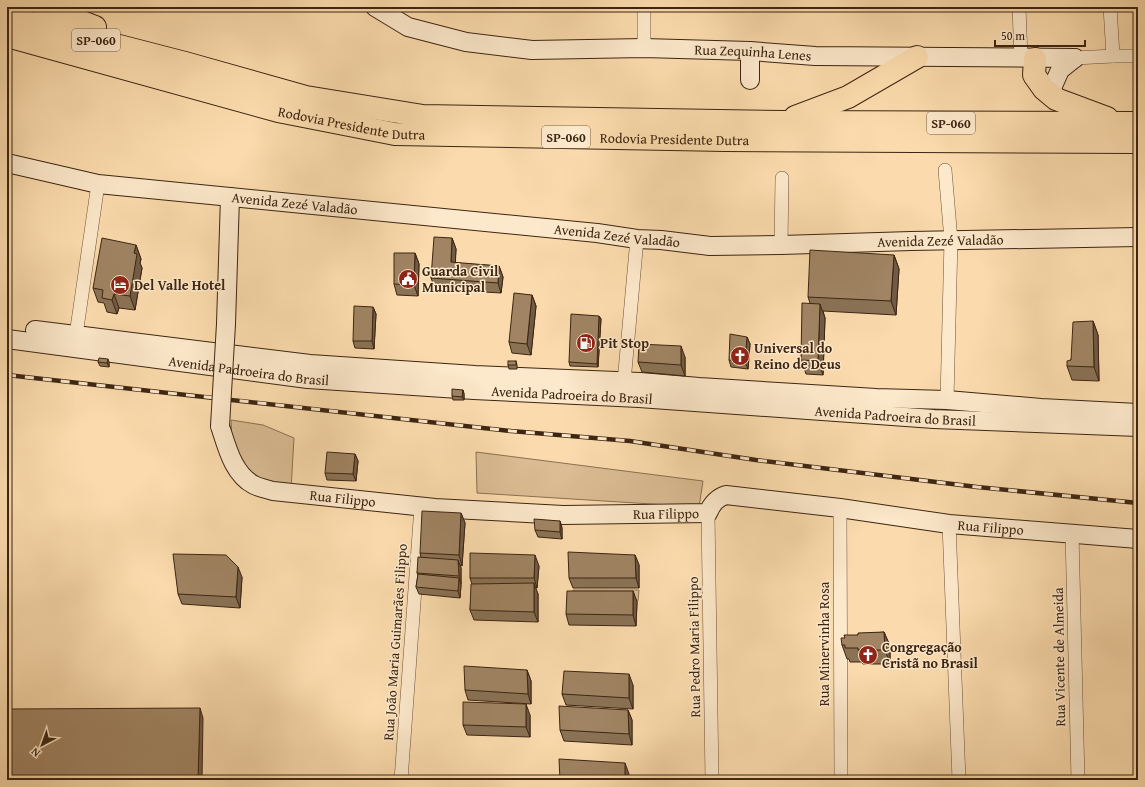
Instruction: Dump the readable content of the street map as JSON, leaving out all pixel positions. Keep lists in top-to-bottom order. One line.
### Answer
{"streets":{"highway":["SP-060","Rodovia Presidente Dutra"],"street":["Rua Zequinha Lenes","Avenida Zezé Valadão","Avenida Padroeira do Brasil","Rua Filippo","Rua João Maria Guimarães Filippo","Rua Minervinha Rosa","Rua Pedro Maria Filippo","Rua Vicente de Almeida"]},"crossings":[["Avenida Zezé Valadão","Rua Filippo"],["Rua Filippo","Rua João Maria Guimarães Filippo"],["Rua Filippo","Rua Minervinha Rosa"],["Rua Filippo","Rua Pedro Maria Filippo"],["Rua Filippo","Rua Vicente de Almeida"]],"places":{"public building":["Guarda Civil Municipal"],"hotel":["Del Valle Hotel"],"fuel station":["Pit Stop"],"church":["Universal do Reino de Deus","Congregação Cristã no Brasil"]},"scale_bar":"50 m","north":"bottom left"}
